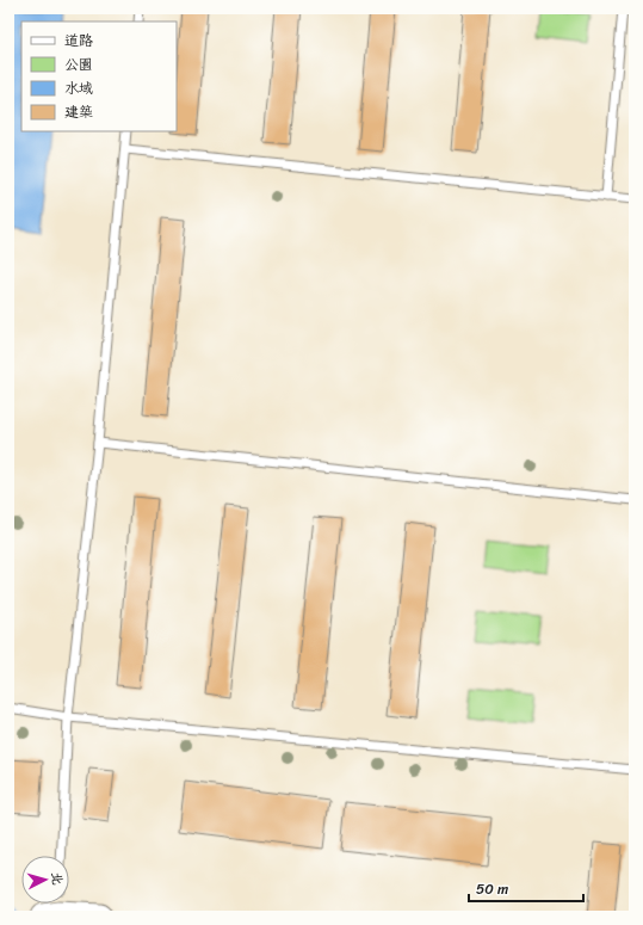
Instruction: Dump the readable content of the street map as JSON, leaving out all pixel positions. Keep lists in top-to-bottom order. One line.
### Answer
{"legend":["道路","公園","水域","建築"],"scale_bar":"50 m","north":"right"}
